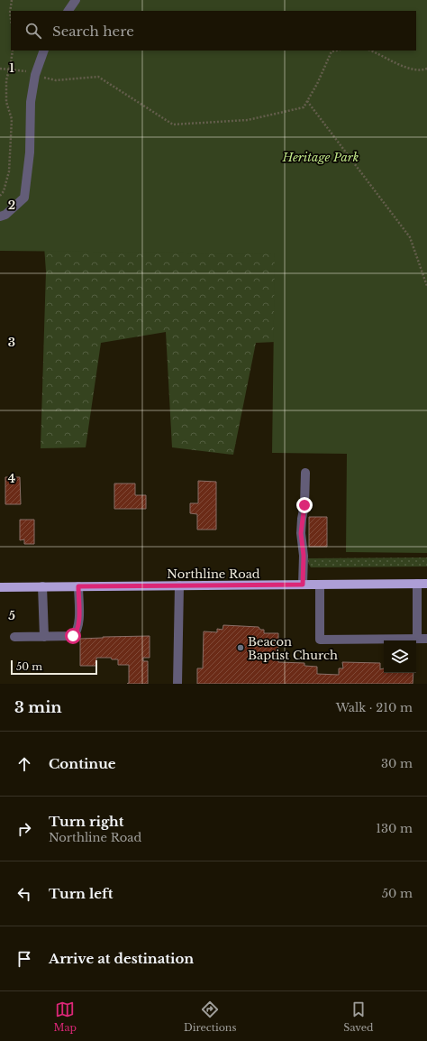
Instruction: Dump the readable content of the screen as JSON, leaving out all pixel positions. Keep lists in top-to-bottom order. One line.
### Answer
{"streets":{"main road":["Northline Road"]},"parks":["Heritage Park"],"places":["Beacon Baptist Church"],"scale_bar":"50 m","page":{"search":"Search here","scale":"50 m","heading":["3 min","Walk · 210 m"],"list":[["Continue","30 m"],["Turn right","Northline Road","130 m"],["Turn left","50 m"],"Arrive at destination"],"nav":["Map","Directions","Saved"]},"grid":{"rows":["1","2","3","4","5"]}}
